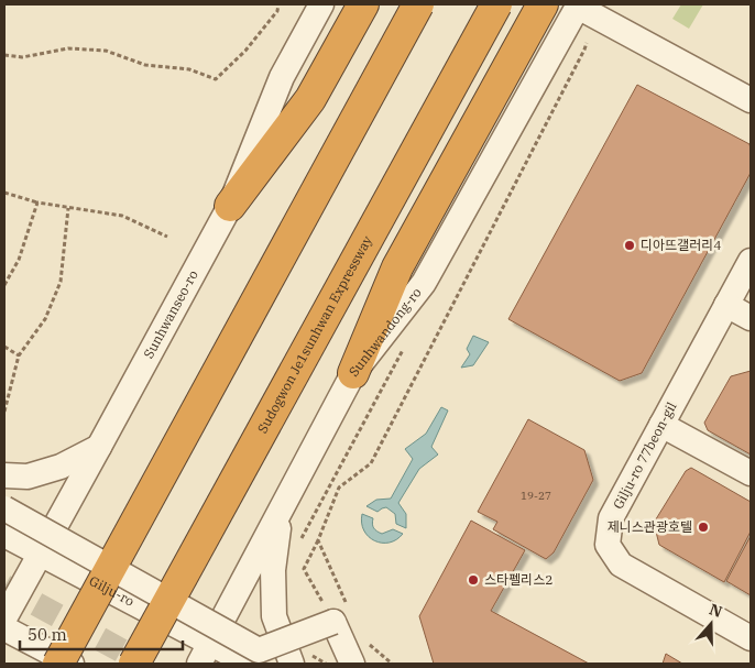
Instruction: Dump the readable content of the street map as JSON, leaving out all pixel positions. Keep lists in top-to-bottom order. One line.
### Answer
{"streets":{"highway":["Sudogwon Je1sunhwan Expressway"],"street":["Sunhwanseo-ro","Sunhwandong-ro","Gilju-ro 77beon-gil","Gilju-ro"]},"crossings":[["Sunhwanseo-ro","Gilju-ro"],["Sunhwandong-ro","Gilju-ro"]],"places":["디아뜨갤러리4","제니스관광호텔","스타펠리스2"],"house_numbers":["19-27"],"scale_bar":"50 m","north":"top"}
